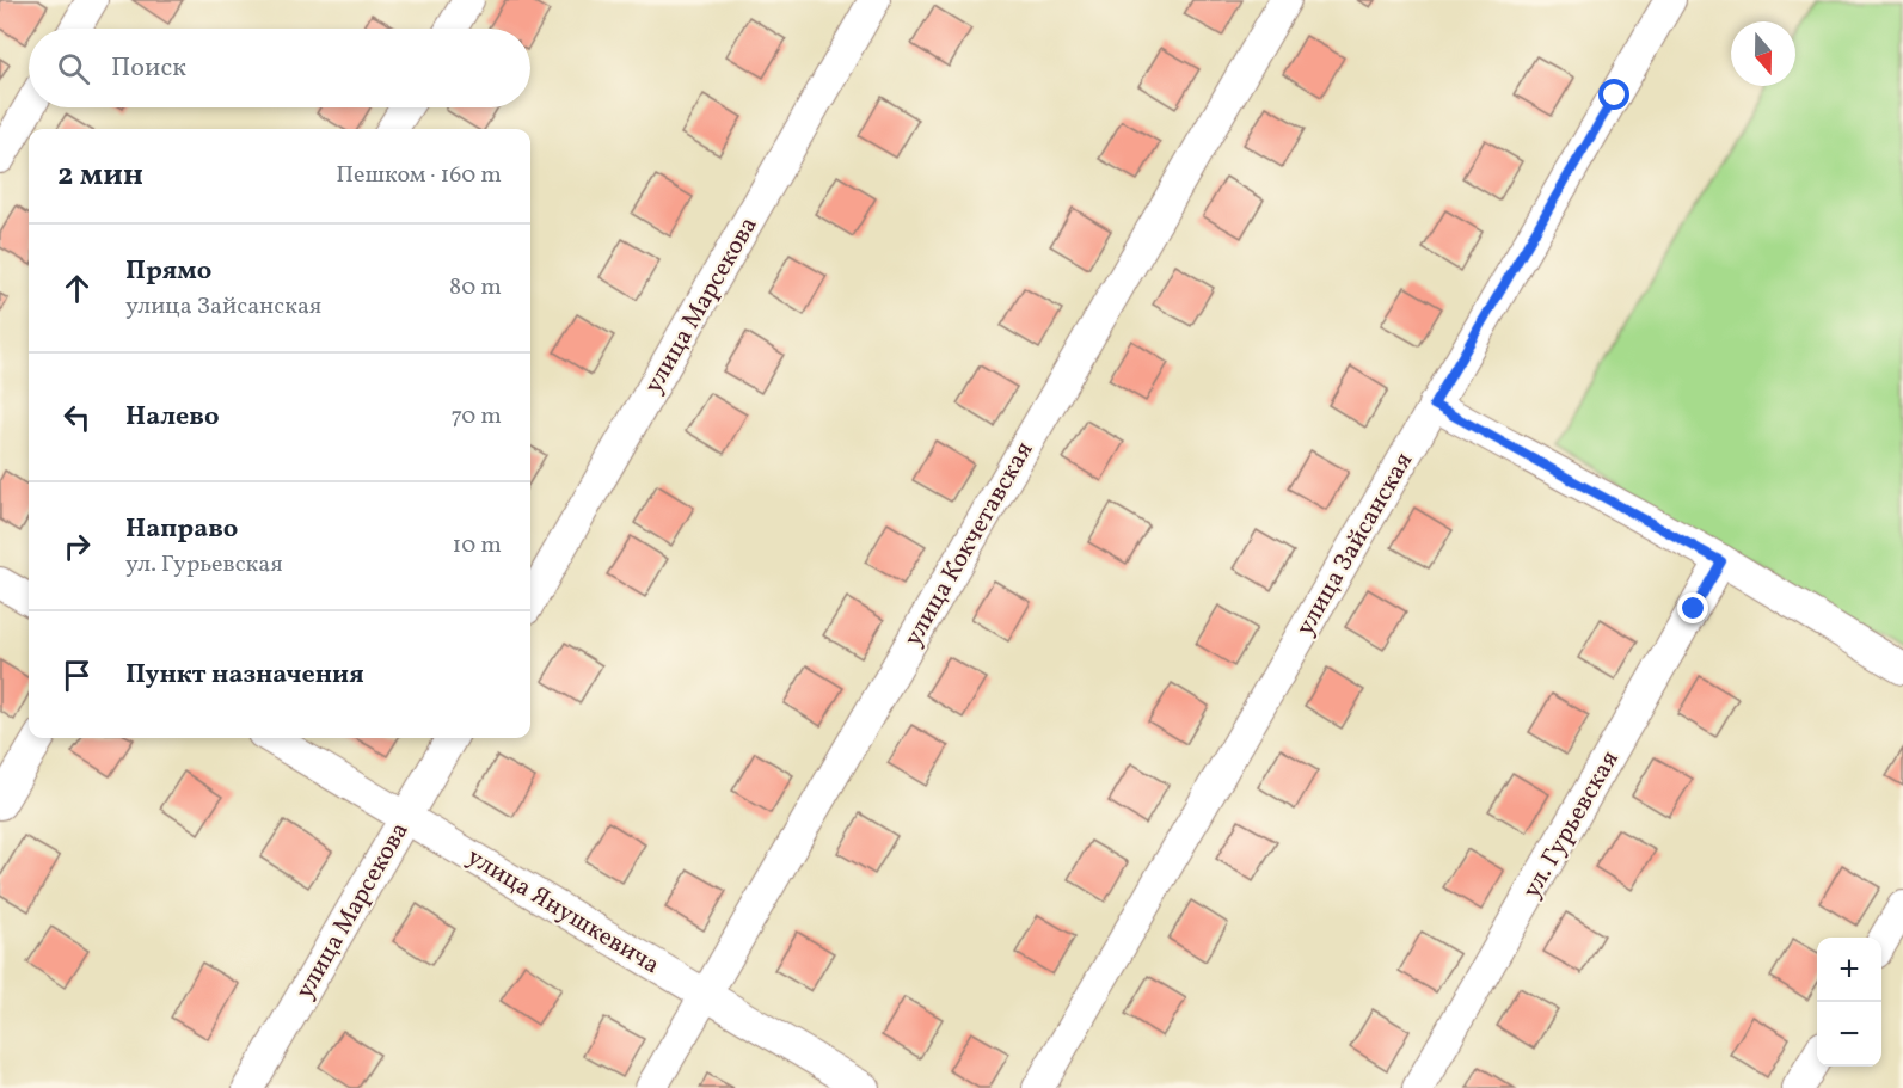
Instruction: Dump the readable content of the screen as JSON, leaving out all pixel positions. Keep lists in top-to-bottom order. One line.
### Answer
{"streets":{"street":["улица Марсекова","улица Кокчетавская","улица Зайсанская","ул. Гурьевская","улица Янушкевича"]},"crossings":[["улица Марсекова","улица Янушкевича"],["улица Кокчетавская","улица Янушкевича"]],"north":"bottom","page":{"search":"Поиск","heading":["2 мин","Пешком · 160 m"],"list":[["Прямо","улица Зайсанская","80 m"],["Налево","70 m"],["Направо","ул. Гурьевская","10 m"],"Пункт назначения"],"map_buttons":["+","−"]}}
